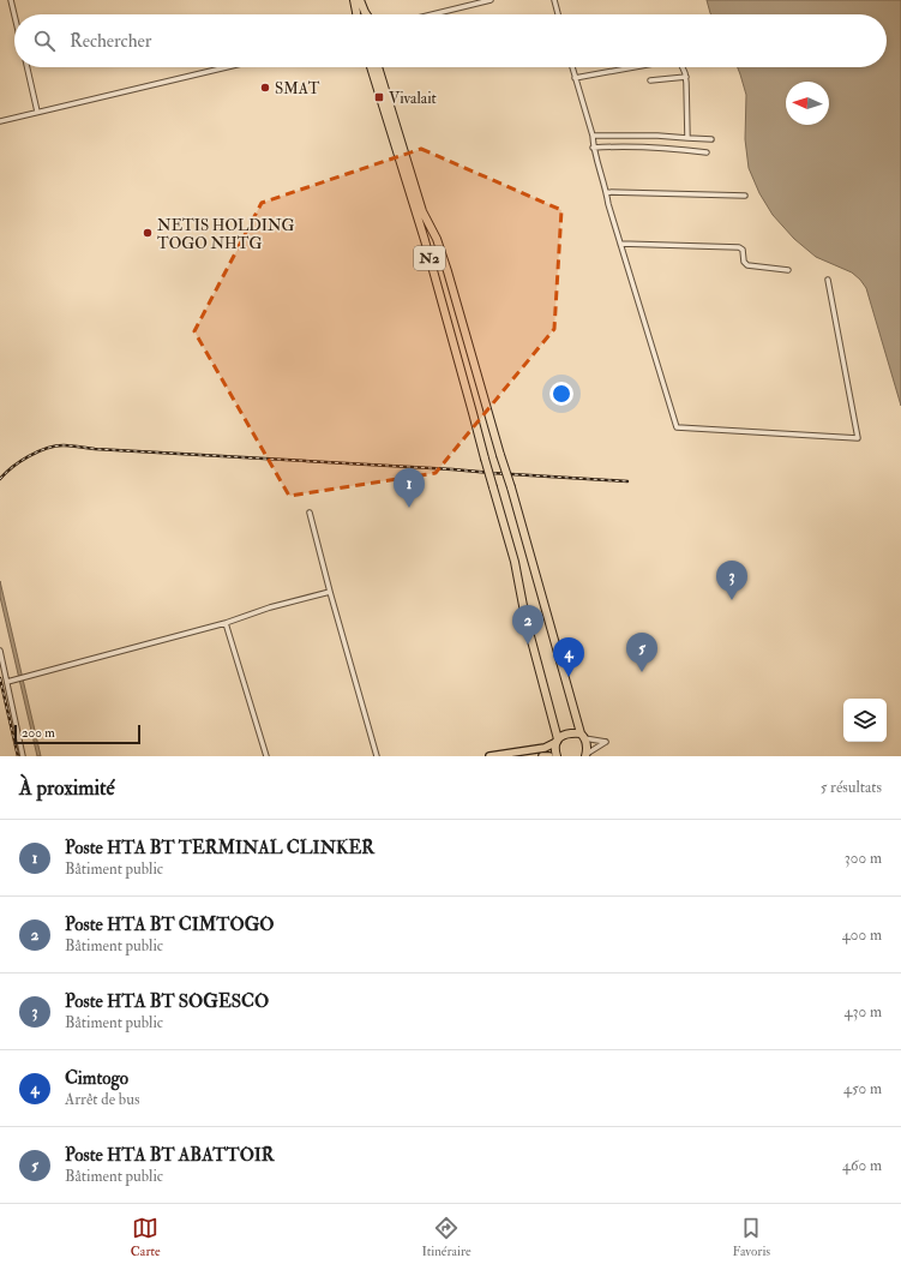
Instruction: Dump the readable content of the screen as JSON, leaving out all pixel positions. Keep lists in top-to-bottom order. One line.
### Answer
{"streets":{"highway":["N2"]},"places":{"other":["SMAT","NETIS HOLDING TOGO NHTG"],"transit":["Vivalait"]},"scale_bar":"200 m","north":"left","page":{"search":"Rechercher","pins":["1","3","2","5","4"],"scale":"200 m","heading":["À proximité","5 résultats"],"list":[{"mark":"1","name":"Poste HTA BT TERMINAL CLINKER","note":"Bâtiment public","value":"300 m"},{"mark":"2","name":"Poste HTA BT CIMTOGO","note":"Bâtiment public","value":"400 m"},{"mark":"3","name":"Poste HTA BT SOGESCO","note":"Bâtiment public","value":"430 m"},{"mark":"4","name":"Cimtogo","note":"Arrêt de bus","value":"450 m"},{"mark":"5","name":"Poste HTA BT ABATTOIR","note":"Bâtiment public","value":"460 m"}],"nav":["Carte","Itinéraire","Favoris"]}}
